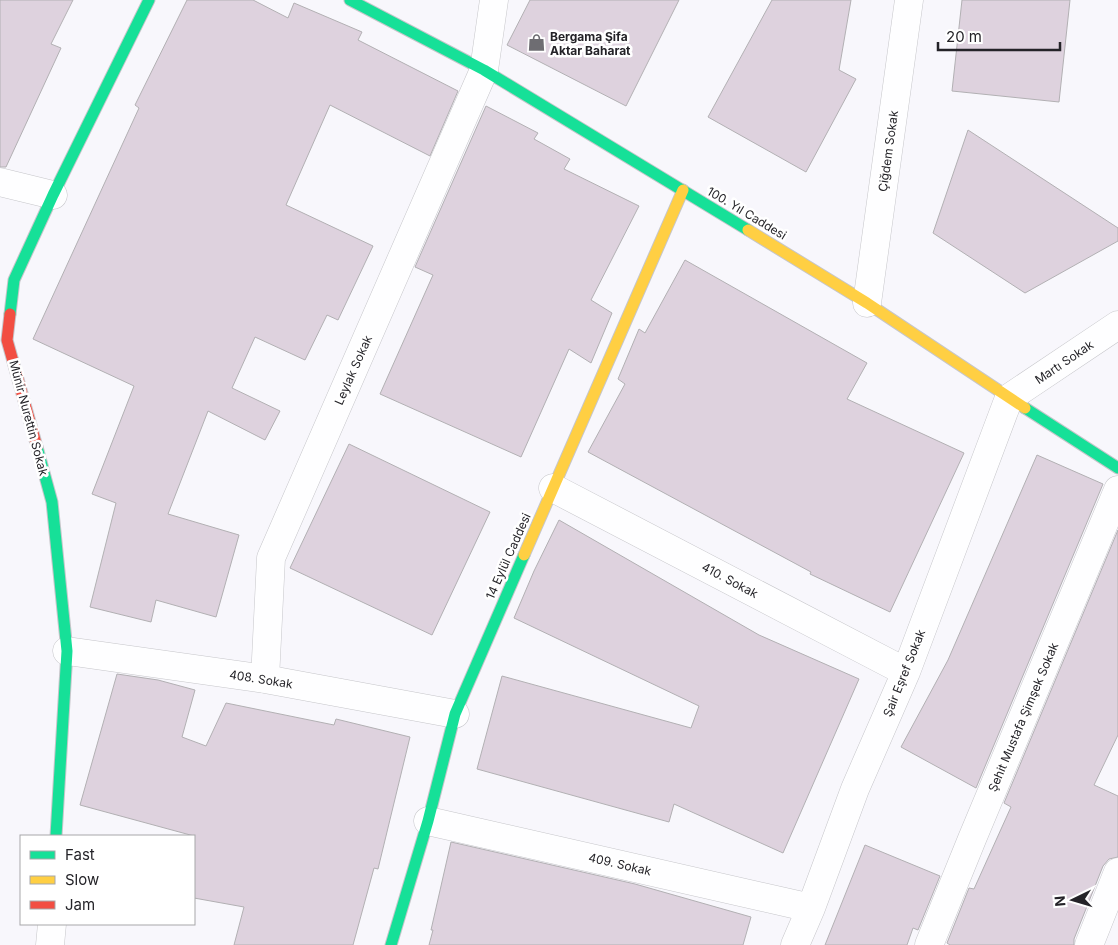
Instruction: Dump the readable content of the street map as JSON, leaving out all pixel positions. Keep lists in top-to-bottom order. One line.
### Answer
{"streets":{"street":["Çiğdem Sokak","100. Yıl Caddesi","Martı Sokak","Leylak Sokak","Münir Nurettin Sokak","14 Eylül Caddesi","410. Sokak","Şair Eşref Sokak","408. Sokak","Şehit Mustafa Şimşek Sokak","409. Sokak"]},"crossings":[["Çiğdem Sokak","100. Yıl Caddesi"],["100. Yıl Caddesi","Martı Sokak"],["100. Yıl Caddesi","Leylak Sokak"],["100. Yıl Caddesi","14 Eylül Caddesi"],["100. Yıl Caddesi","Şair Eşref Sokak"],["Martı Sokak","Şair Eşref Sokak"],["Leylak Sokak","408. Sokak"],["Münir Nurettin Sokak","408. Sokak"],["14 Eylül Caddesi","410. Sokak"],["14 Eylül Caddesi","408. Sokak"],["14 Eylül Caddesi","409. Sokak"],["410. Sokak","Şair Eşref Sokak"],["Şair Eşref Sokak","409. Sokak"]],"places":{"shop":["Bergama Şifa Aktar Baharat"]},"legend":["Fast","Slow","Jam"],"scale_bar":"20 m","north":"left"}
